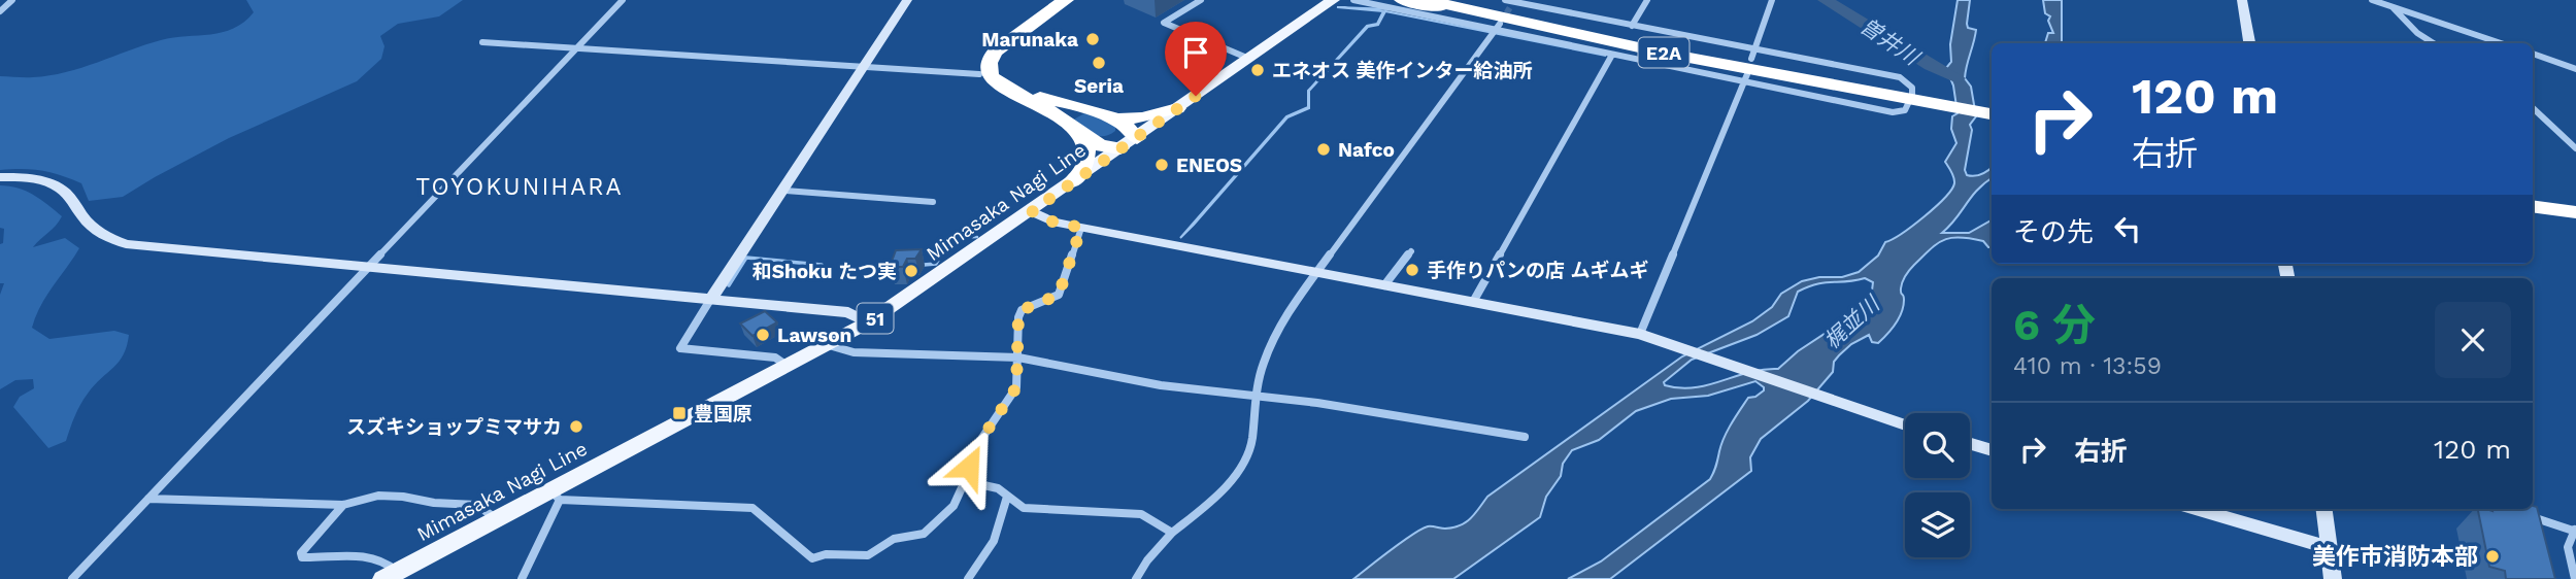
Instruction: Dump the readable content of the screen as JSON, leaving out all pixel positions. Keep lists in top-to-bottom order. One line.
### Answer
{"streets":{"highway":["E2A"],"main road":["Mimasaka Nagi Line","51"]},"districts":["TOYOKUNIHARA"],"water":["曽井川","梶並川"],"places":{"other":["Marunaka","Seria","エネオス 美作インター給油所","Nafco","ENEOS","手作りパンの店 ムギムギ","和Shoku たつ実","Lawson","スズキショップミマサカ","美作市消防本部"],"transit":["豊国原"]},"page":{"turn":["120 m","右折"],"then":"その先","heading":["6 分","410 m · 13:59"],"list":[{"name":"右折","value":"120 m"}]}}
